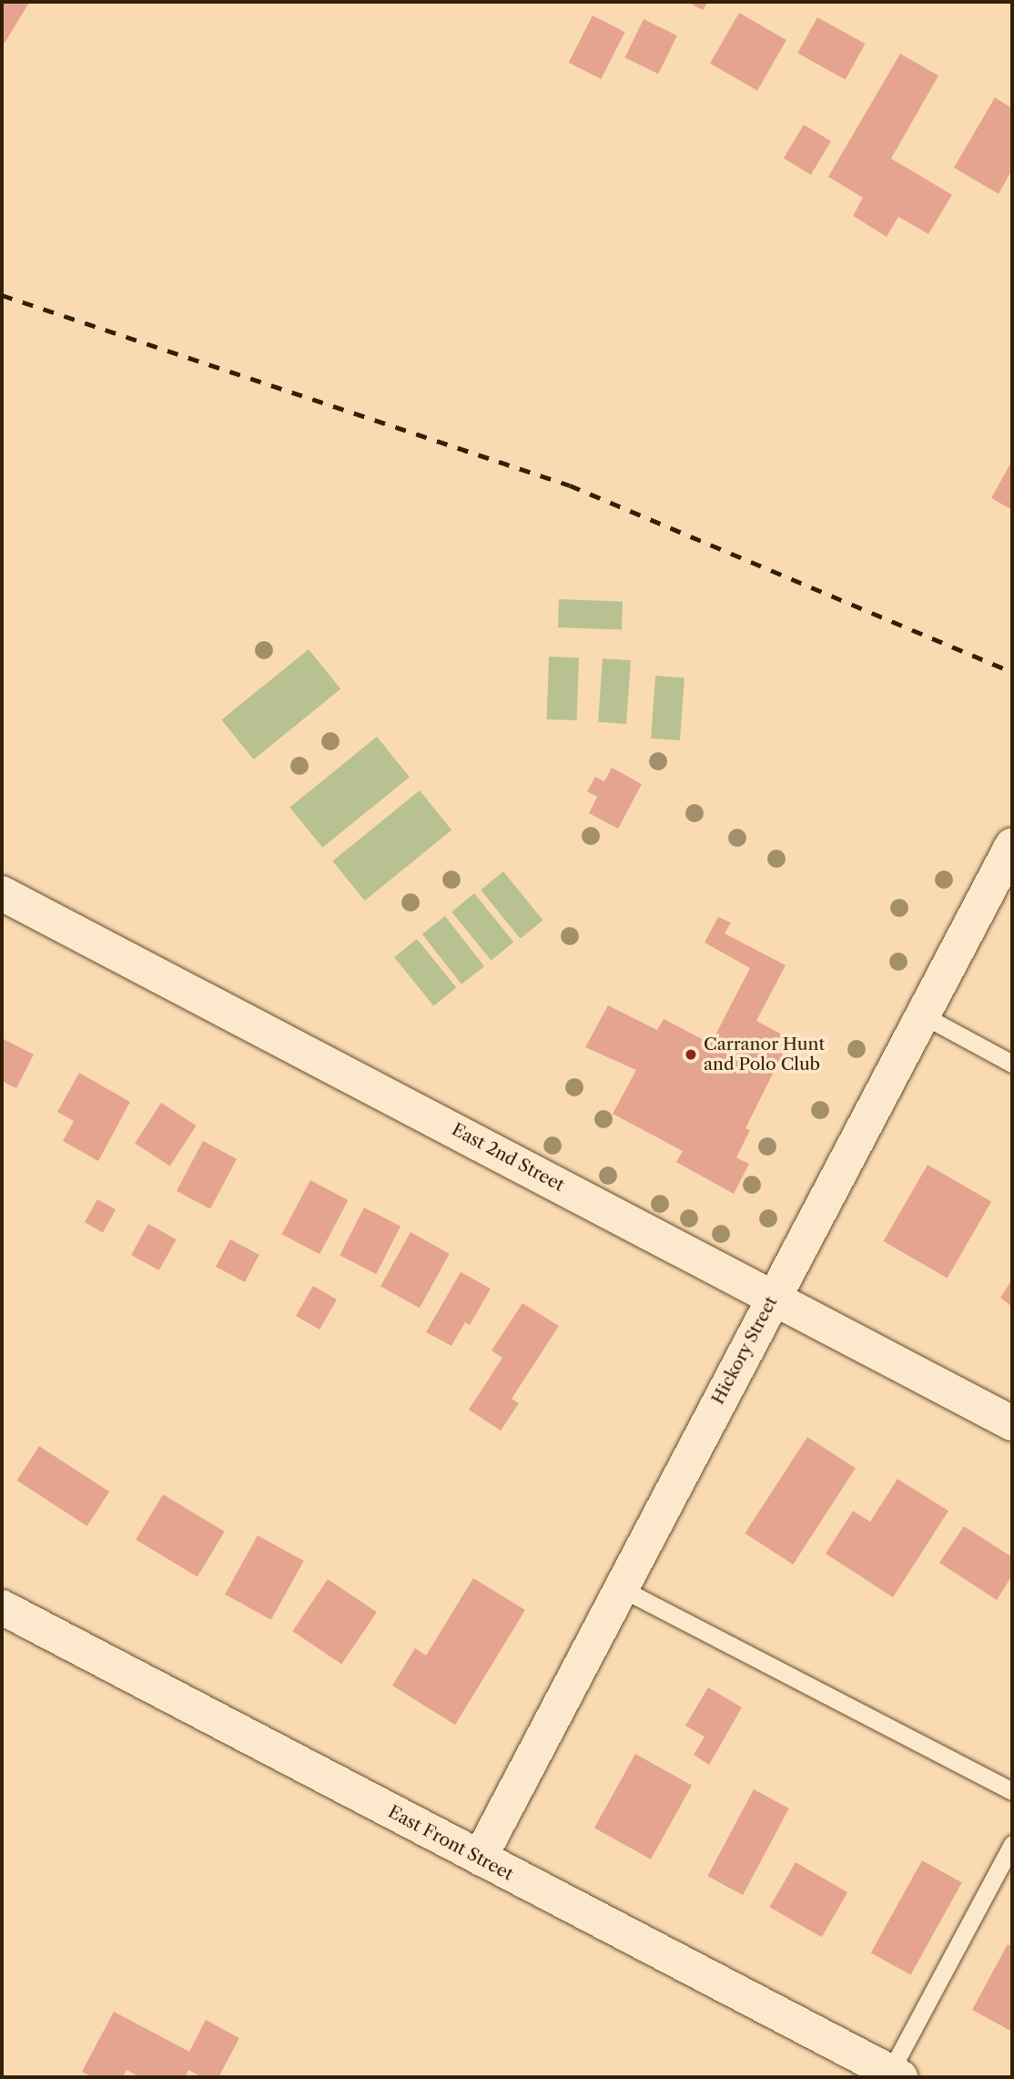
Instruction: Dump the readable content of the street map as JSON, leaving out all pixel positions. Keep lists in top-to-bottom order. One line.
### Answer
{"streets":{"street":["East 2nd Street","Hickory Street","East Front Street"]},"crossings":[["East 2nd Street","Hickory Street"],["Hickory Street","East Front Street"]],"places":["Carranor Hunt and Polo Club"]}
